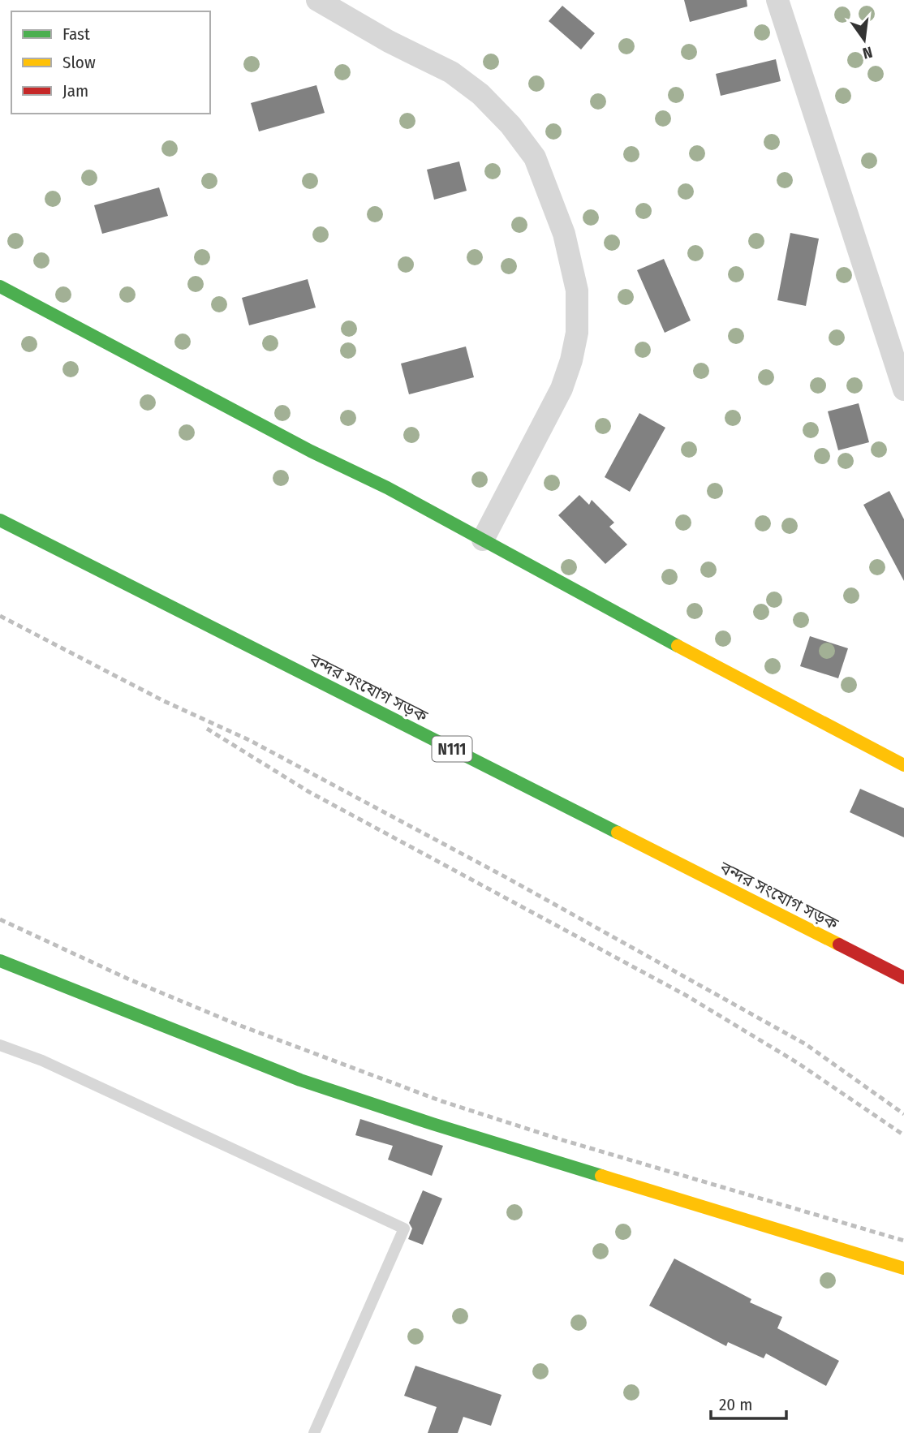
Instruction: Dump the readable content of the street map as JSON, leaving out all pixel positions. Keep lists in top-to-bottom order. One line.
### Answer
{"streets":{"main road":["বন্দর সংযোগ সড়ক","N111"]},"legend":["Fast","Slow","Jam"],"scale_bar":"20 m","north":"bottom"}
